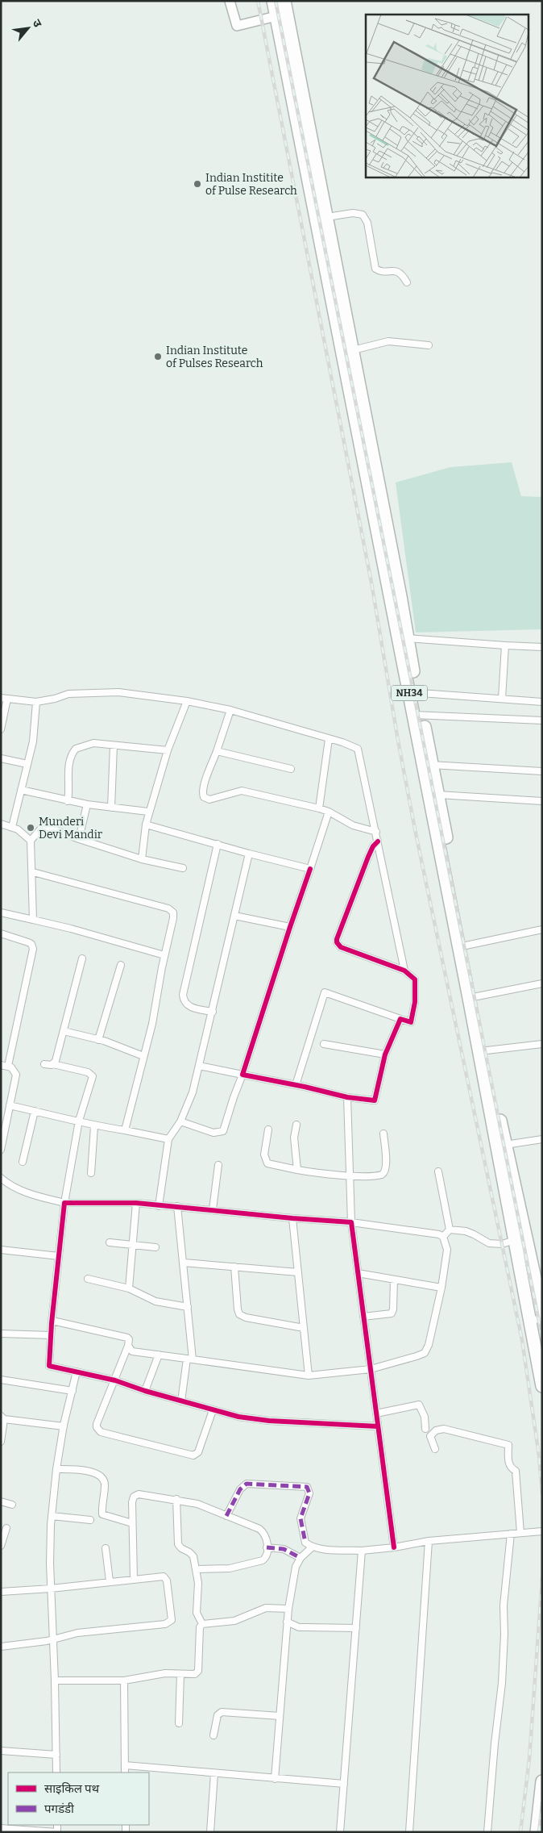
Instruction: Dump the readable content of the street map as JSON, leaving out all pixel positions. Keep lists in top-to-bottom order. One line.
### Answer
{"streets":{"highway":["NH34"]},"places":["Indian Institite of Pulse Research","Indian Institute of Pulses Research","Munderi Devi Mandir"],"legend":["साइकिल पथ","पगडंडी"],"north":"top right"}
